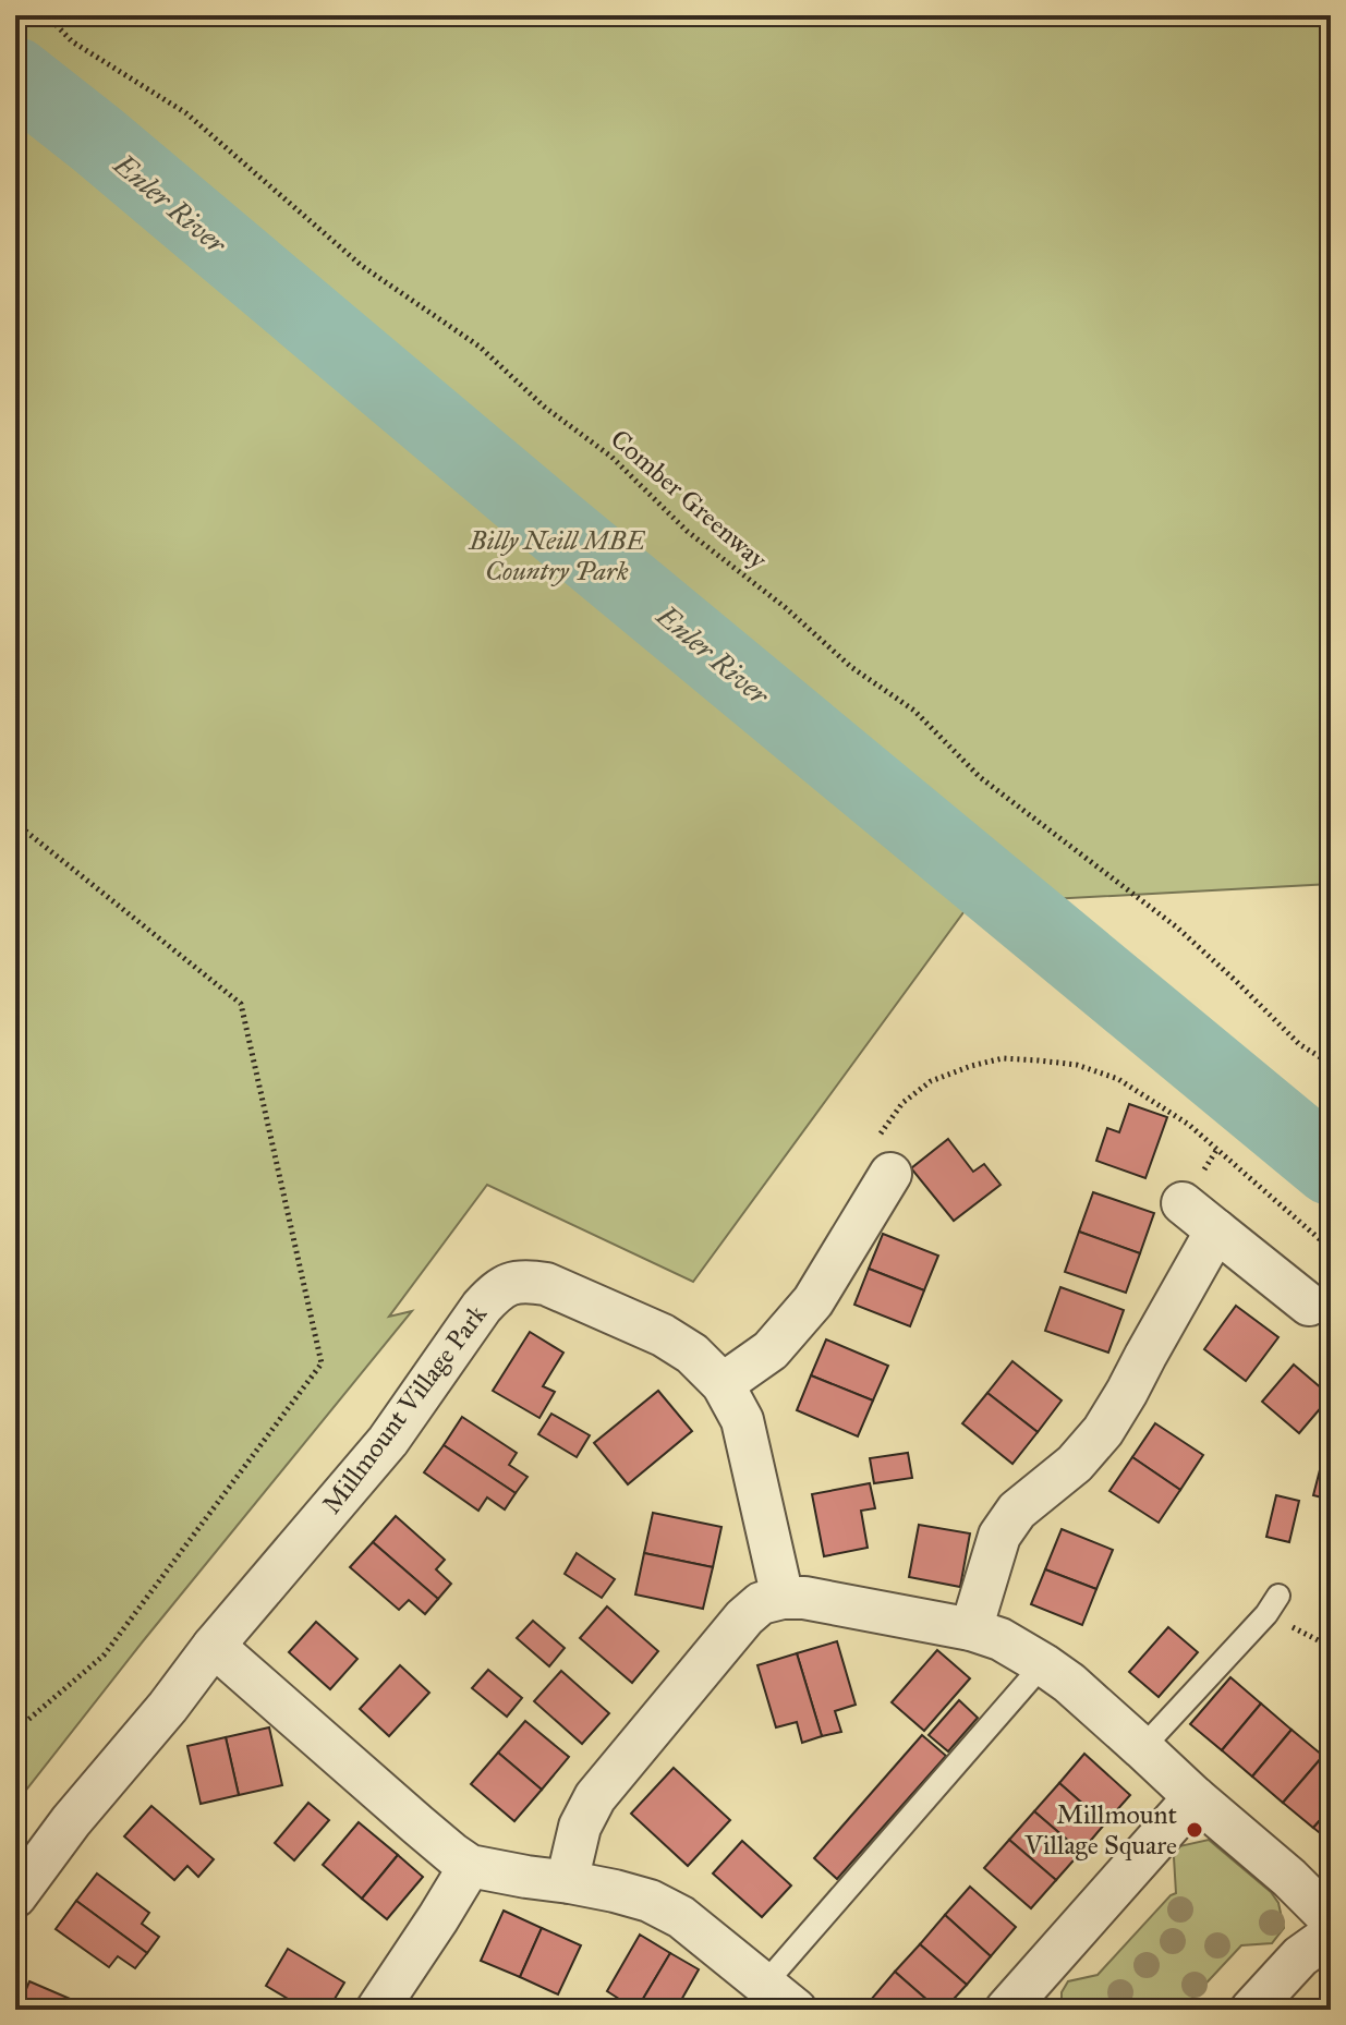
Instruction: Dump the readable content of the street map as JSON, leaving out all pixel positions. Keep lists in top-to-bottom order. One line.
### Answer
{"streets":{"street":["Millmount Village Park"],"path":["Comber Greenway"]},"water":["Enler River"],"parks":["Billy Neill MBE Country Park"],"places":["Millmount Village Square"]}
